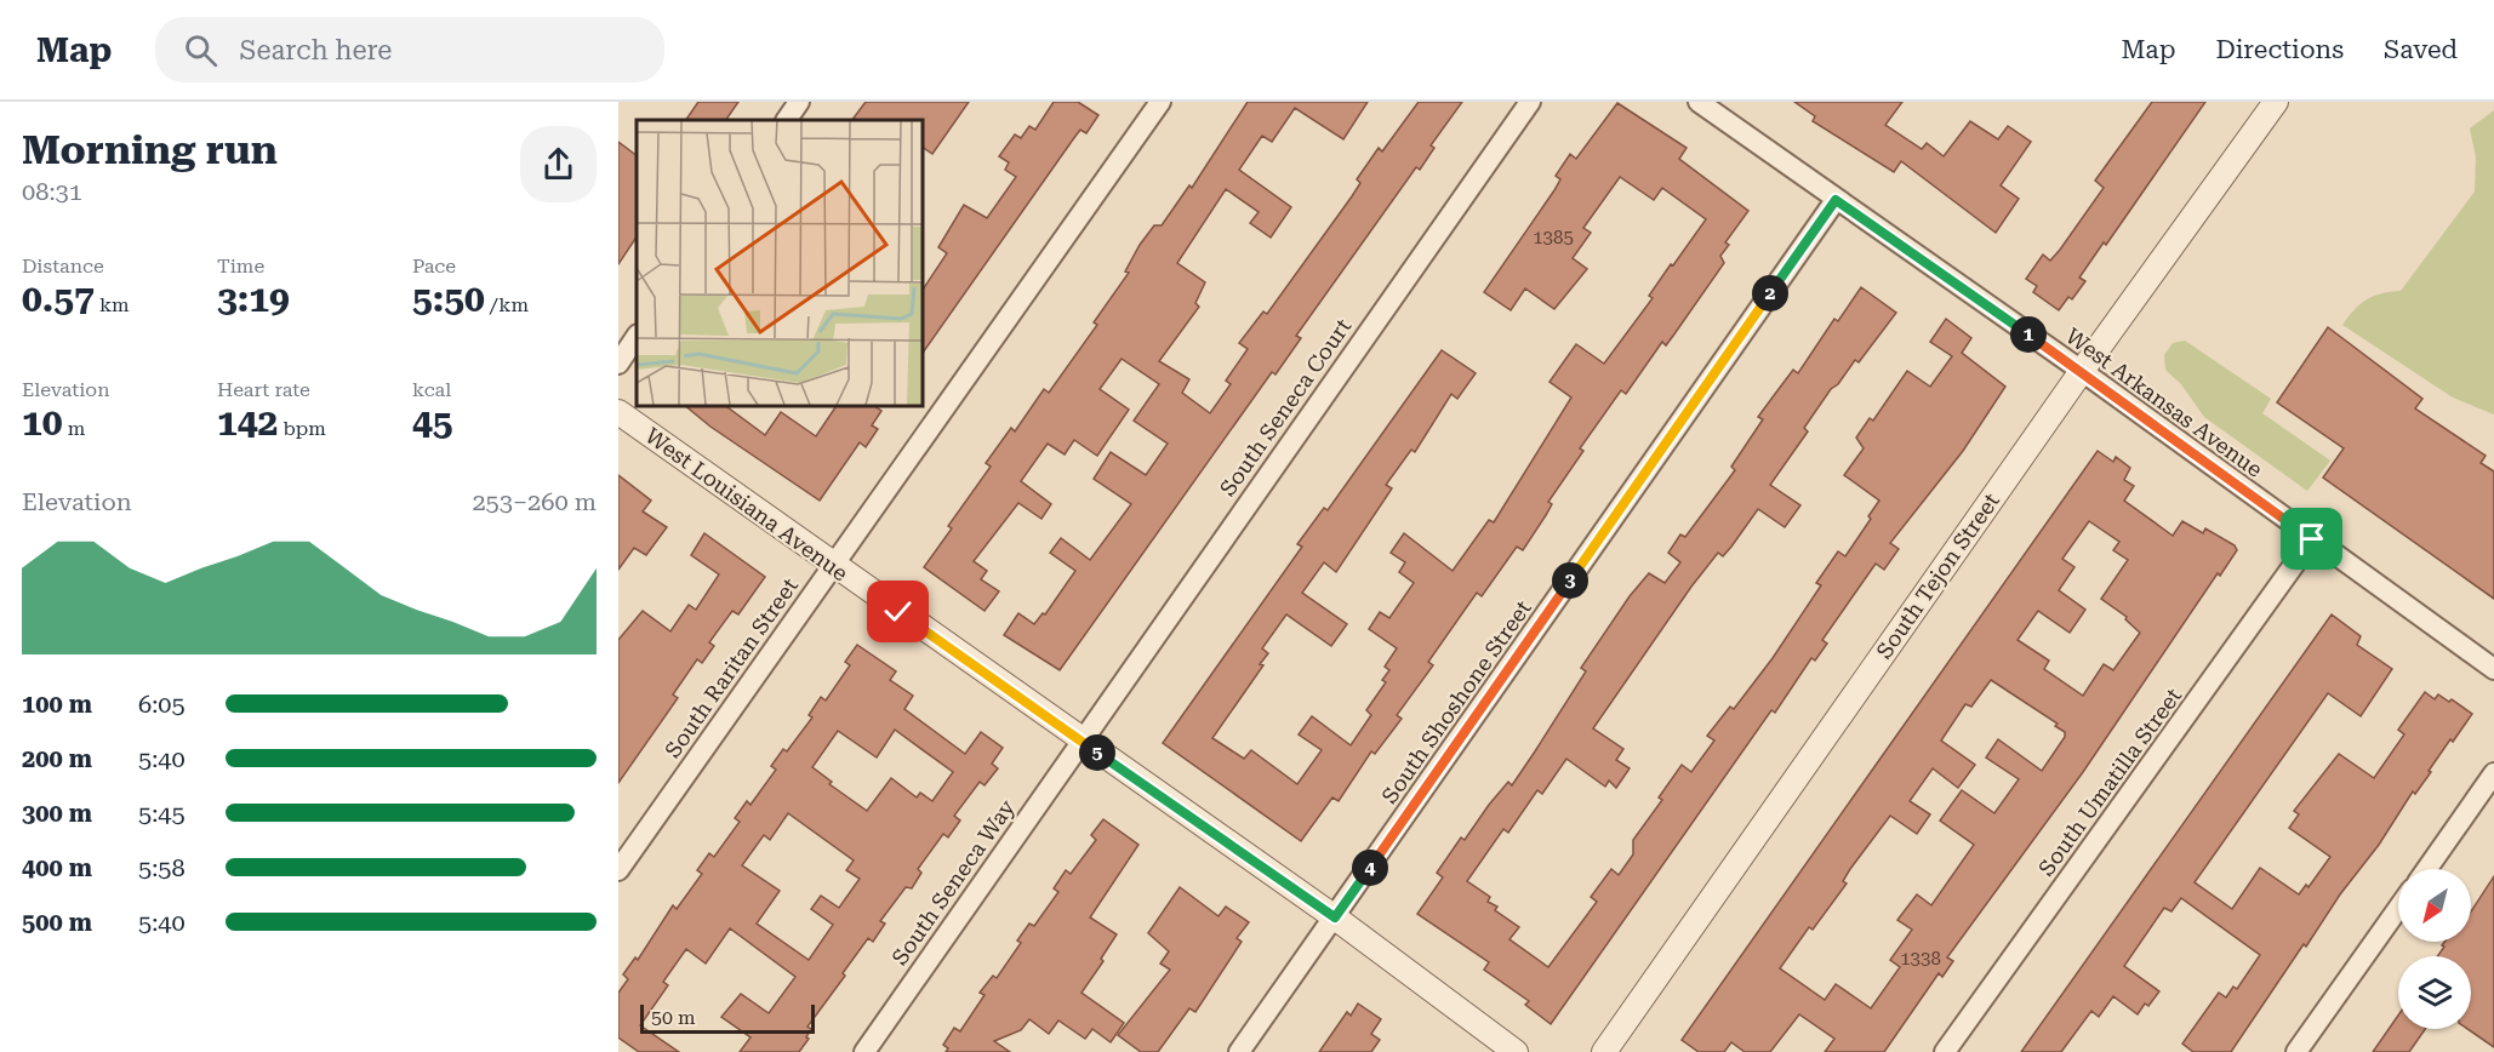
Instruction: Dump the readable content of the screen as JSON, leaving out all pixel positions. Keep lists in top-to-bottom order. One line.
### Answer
{"streets":{"street":["West Arkansas Avenue","South Seneca Court","West Louisiana Avenue","South Tejon Street","South Raritan Street","South Shoshone Street","South Umatilla Street","South Seneca Way"]},"crossings":[["West Arkansas Avenue","South Tejon Street"],["West Arkansas Avenue","South Shoshone Street"],["West Arkansas Avenue","South Umatilla Street"],["South Seneca Court","West Louisiana Avenue"],["South Seneca Court","South Seneca Way"],["West Louisiana Avenue","South Raritan Street"],["West Louisiana Avenue","South Shoshone Street"],["West Louisiana Avenue","South Seneca Way"]],"house_numbers":["1385","1338"],"scale_bar":"50 m","north":"bottom left","page":{"header":"Map","search":"Search here","nav":["Map","Directions","Saved"],"heading":["Morning run","08:31"],"stats":[["Distance","0.57 km"],["Time","3:19"],["Pace","5:50 /km"],["Elevation","10 m"],["Heart rate","142 bpm"],["kcal","45"]],"pins":["2","1","3","5","4"],"chart":["Elevation","253–260 m"],"list":[{"name":"100 m","note":"6:05"},{"name":"200 m","note":"5:40"},{"name":"300 m","note":"5:45"},{"name":"400 m","note":"5:58"},{"name":"500 m","note":"5:40"}],"scale":"50 m"}}
